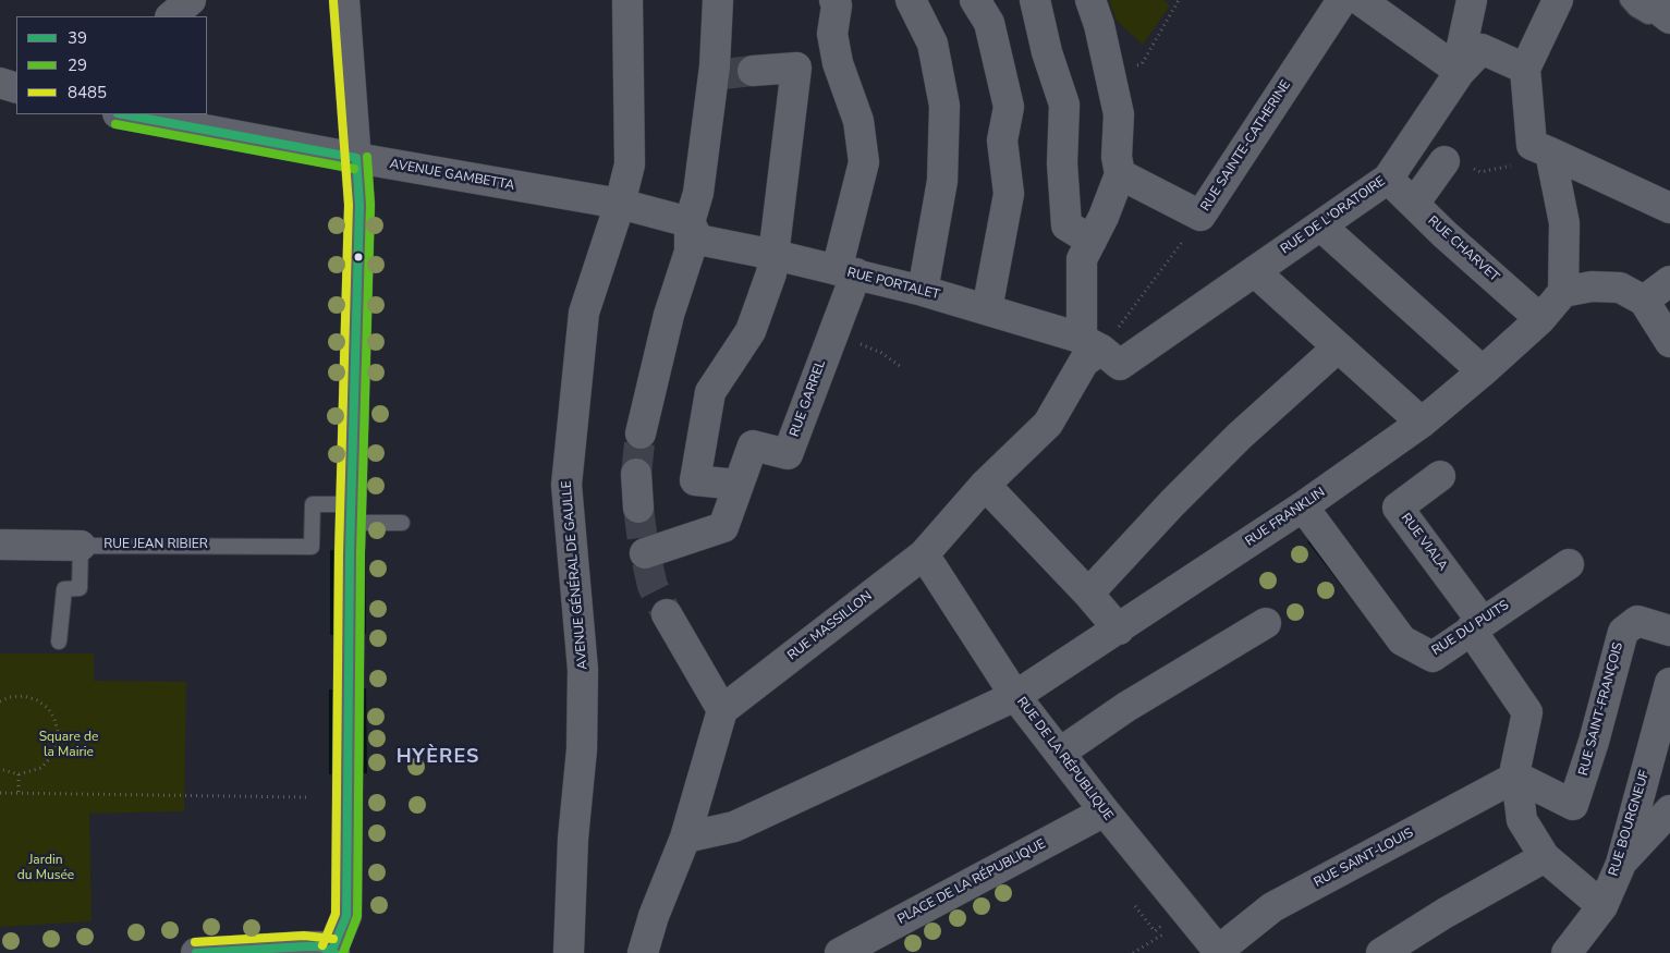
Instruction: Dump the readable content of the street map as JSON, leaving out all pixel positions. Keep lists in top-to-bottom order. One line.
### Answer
{"streets":{"street":["RUE SAINTE-CATHERINE","AVENUE GAMBETTA","RUE DE L'ORATOIRE","RUE CHARVET","RUE PORTALET","RUE GARREL","RUE FRANKLIN","RUE VIALA","RUE JEAN RIBIER","AVENUE GÉNÉRAL DE GAULLE","RUE MASSILLON","RUE DU PUITS","RUE SAINT-FRANÇOIS","RUE DE LA RÉPUBLIQUE","RUE BOURGNEUF","RUE SAINT-LOUIS","PLACE DE LA RÉPUBLIQUE"]},"crossings":[["AVENUE GAMBETTA","RUE PORTALET"],["AVENUE GAMBETTA","AVENUE GÉNÉRAL DE GAULLE"],["RUE DE L'ORATOIRE","RUE CHARVET"],["RUE DE L'ORATOIRE","RUE PORTALET"],["RUE DE L'ORATOIRE","RUE MASSILLON"],["RUE CHARVET","RUE FRANKLIN"],["RUE PORTALET","RUE GARREL"],["RUE PORTALET","RUE MASSILLON"],["RUE FRANKLIN","RUE DU PUITS"],["RUE FRANKLIN","RUE DE LA RÉPUBLIQUE"],["RUE VIALA","RUE DU PUITS"],["RUE VIALA","RUE SAINT-FRANÇOIS"],["RUE VIALA","RUE BOURGNEUF"],["RUE VIALA","RUE SAINT-LOUIS"],["RUE MASSILLON","RUE DE LA RÉPUBLIQUE"],["RUE SAINT-FRANÇOIS","RUE SAINT-LOUIS"],["RUE DE LA RÉPUBLIQUE","RUE SAINT-LOUIS"],["RUE DE LA RÉPUBLIQUE","PLACE DE LA RÉPUBLIQUE"]],"districts":["HYÈRES"],"parks":["Square de la Mairie","Jardin du Musée"],"lines":["transit line 8485","transit line 39","transit line 29"],"legend":["39","29","8485"]}
